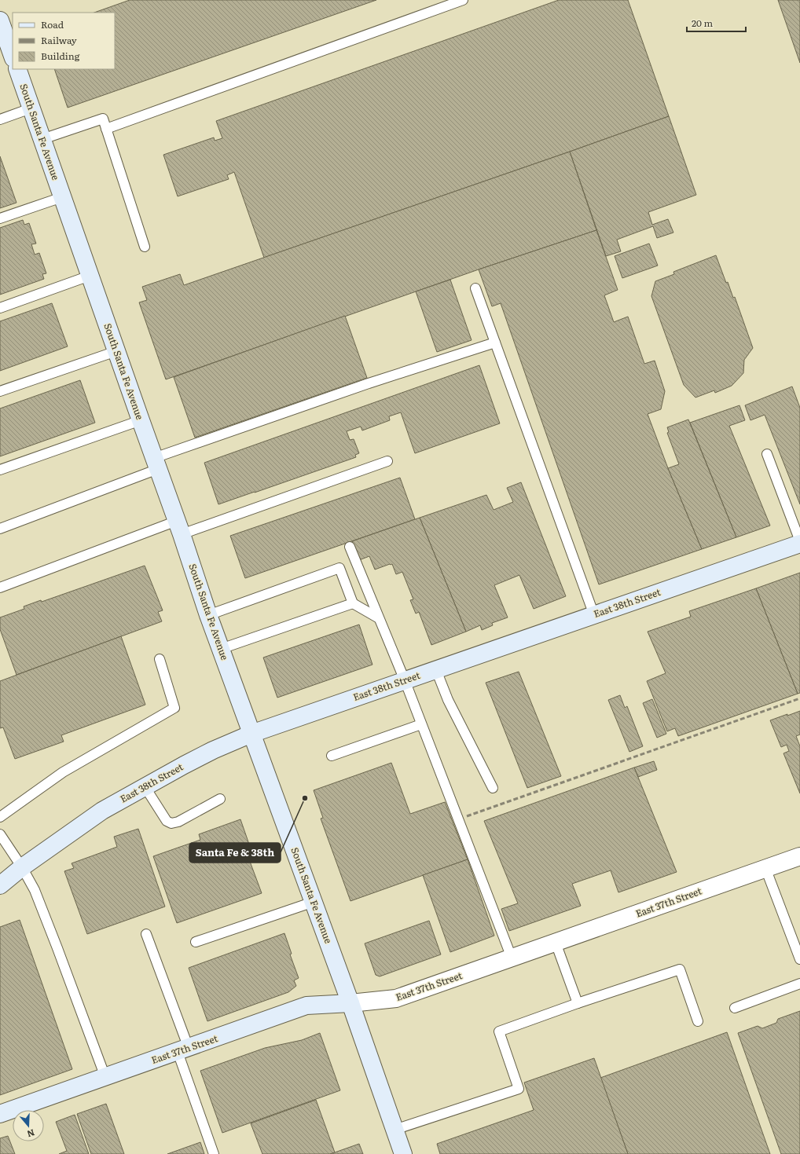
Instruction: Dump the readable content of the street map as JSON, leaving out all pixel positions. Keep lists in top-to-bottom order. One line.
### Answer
{"streets":{"main road":["South Santa Fe Avenue","East 38th Street","East 37th Street"]},"crossings":[["South Santa Fe Avenue","East 38th Street"],["South Santa Fe Avenue","East 37th Street"]],"places":["Santa Fe & 38th"],"legend":["Road","Railway","Building"],"scale_bar":"20 m","north":"bottom"}
